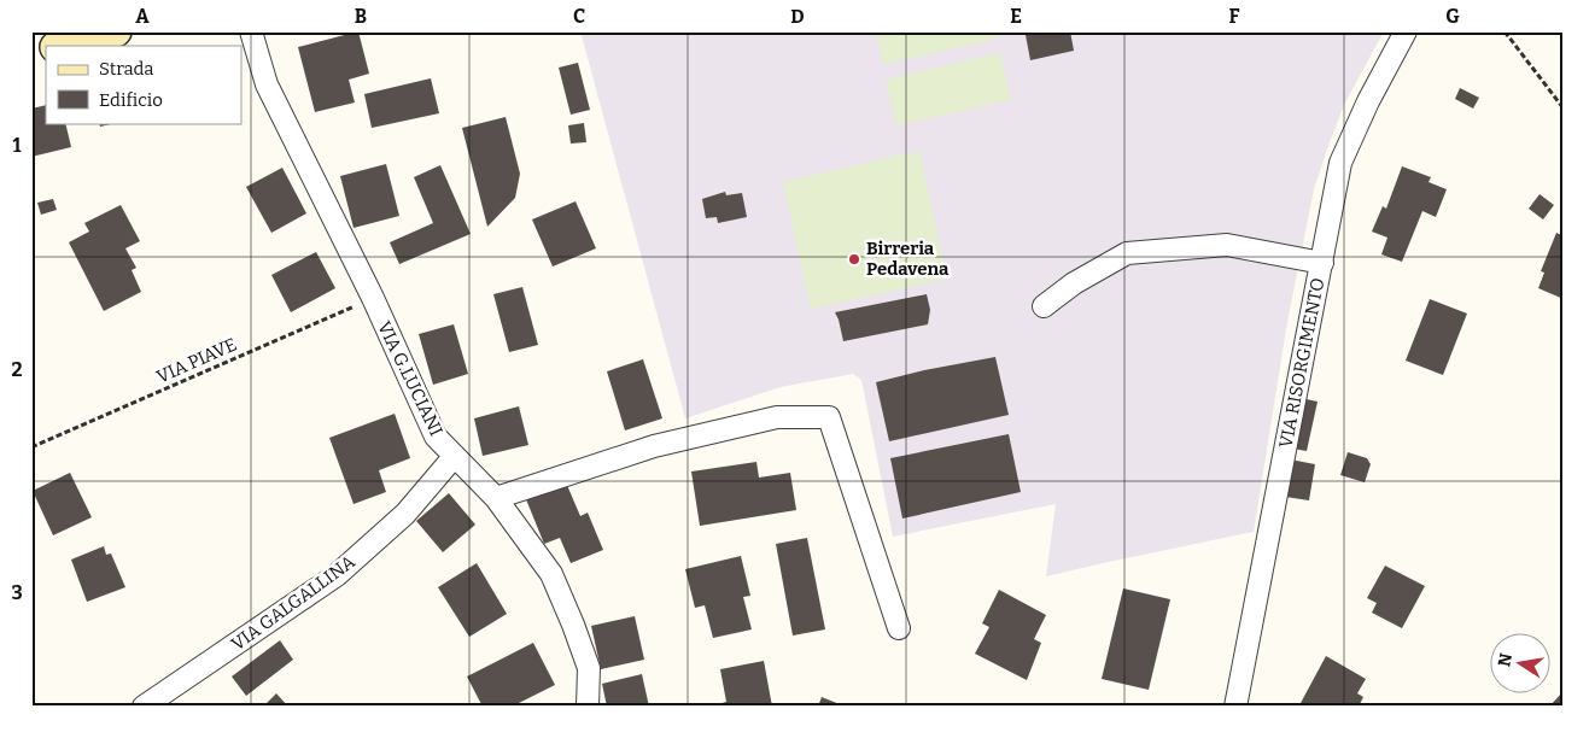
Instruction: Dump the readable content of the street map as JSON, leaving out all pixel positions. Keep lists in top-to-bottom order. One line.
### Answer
{"streets":{"street":["VIA RISORGIMENTO","VIA G.LUCIANI","VIA GALGALLINA"],"path":["VIA PIAVE"]},"crossings":[["VIA PIAVE","VIA G.LUCIANI"],["VIA G.LUCIANI","VIA GALGALLINA"]],"places":["Birreria Pedavena"],"legend":["Strada","Edificio"],"north":"left","grid":{"columns":["A","B","C","D","E","F","G"],"rows":["1","2","3"]}}
